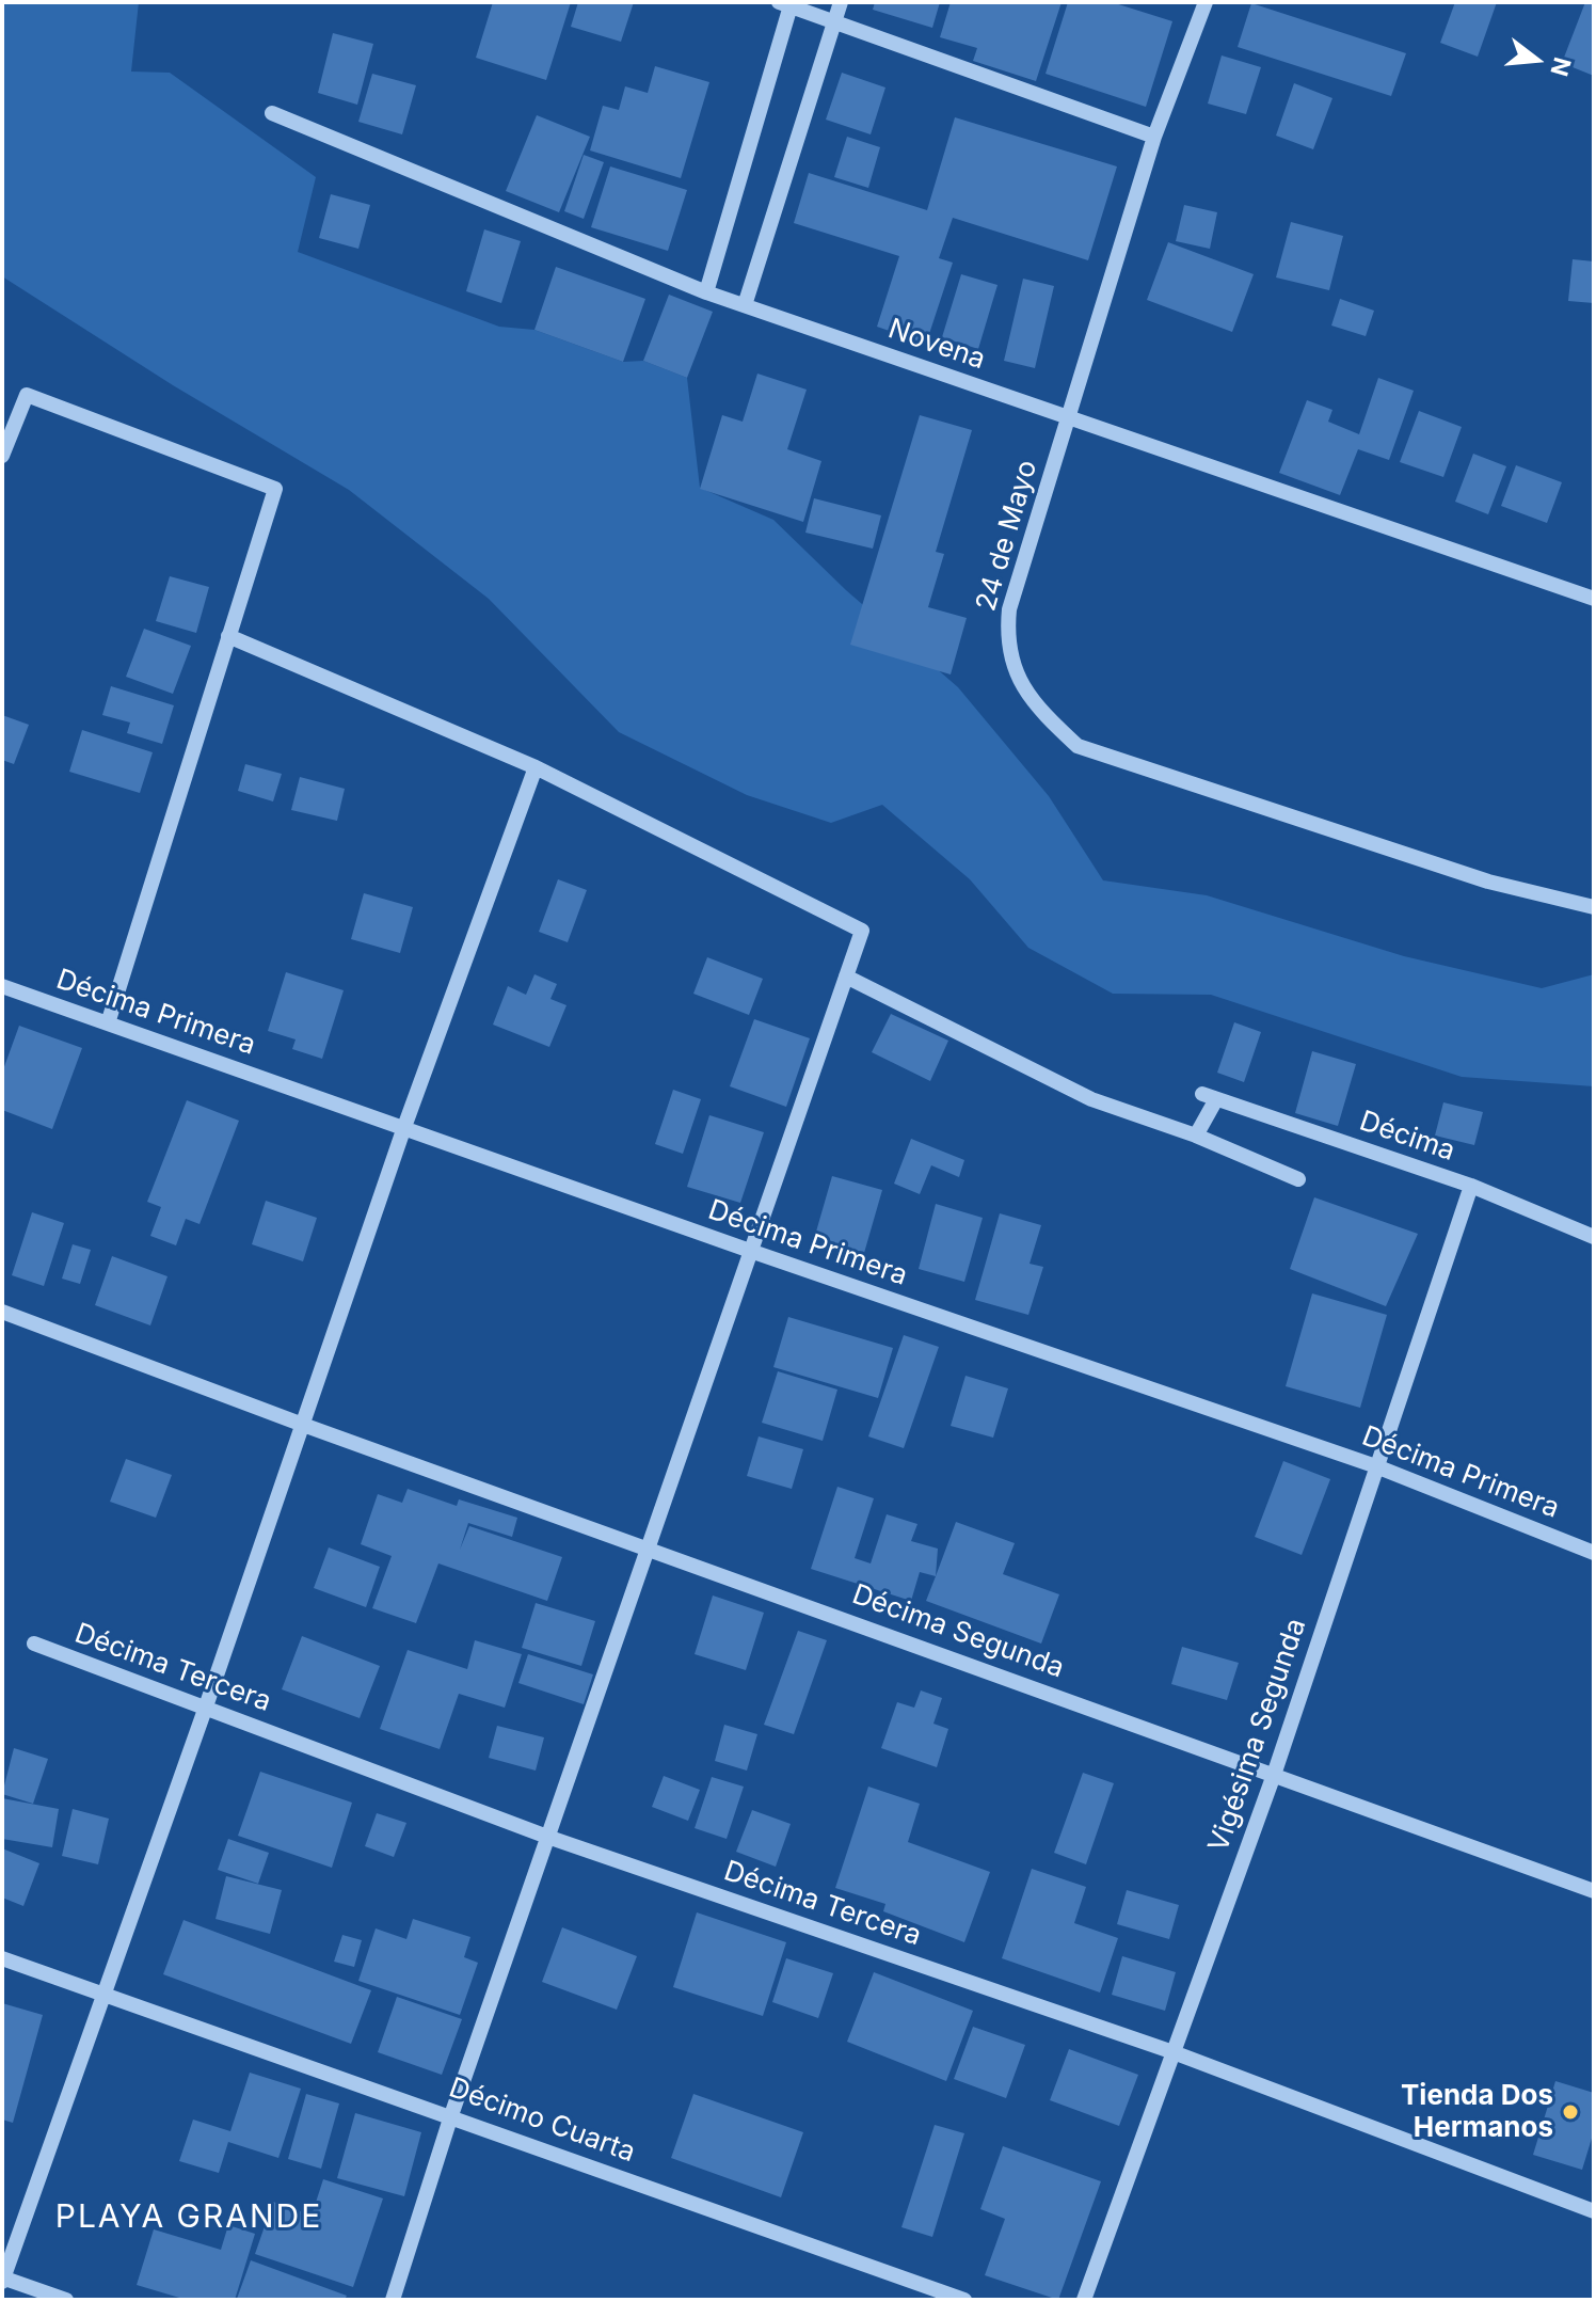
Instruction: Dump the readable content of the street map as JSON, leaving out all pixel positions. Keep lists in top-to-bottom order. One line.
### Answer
{"streets":{"street":["Novena","24 de Mayo","Décima Primera","Décima","Décima Segunda","Décima Tercera","Vigésima Segunda","Décimo Cuarta"]},"crossings":[["Novena","24 de Mayo"],["Décima Primera","Vigésima Segunda"],["Décima","Vigésima Segunda"],["Décima Segunda","Vigésima Segunda"],["Décima Tercera","Vigésima Segunda"]],"districts":["PLAYA GRANDE"],"places":["Tienda Dos Hermanos"],"north":"right"}
